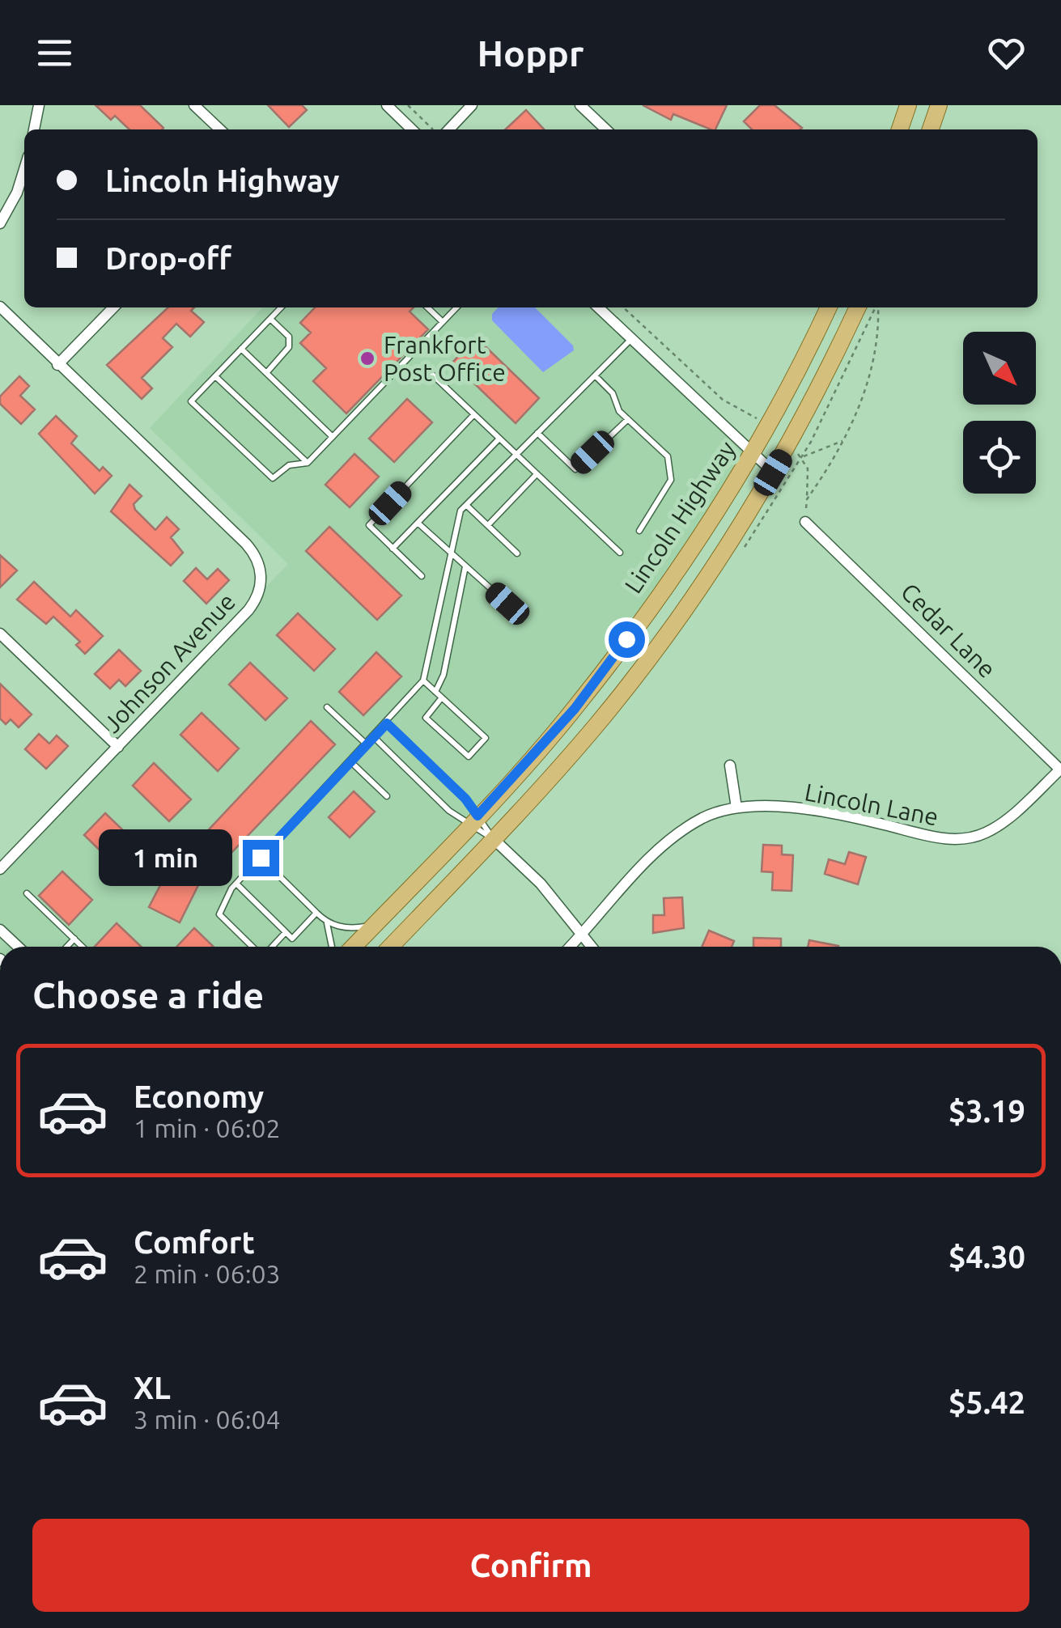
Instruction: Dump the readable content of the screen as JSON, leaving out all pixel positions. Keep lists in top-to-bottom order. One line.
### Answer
{"streets":{"main road":["Lincoln Highway"],"street":["Cedar Lane","Johnson Avenue","Lincoln Lane"]},"crossings":[["Cedar Lane","Lincoln Lane"]],"places":["Frankfort Post Office"],"north":"bottom right","page":{"header":"Hoppr","banner":["Lincoln Highway","Drop-off"],"bubble":"1 min","heading":"Choose a ride","list":[{"name":"Economy","note":"1 min · 06:02","value":"$3.19"},{"name":"Comfort","note":"2 min · 06:03","value":"$4.30"},{"name":"XL","note":"3 min · 06:04","value":"$5.42"}],"buttons":"Confirm"}}
